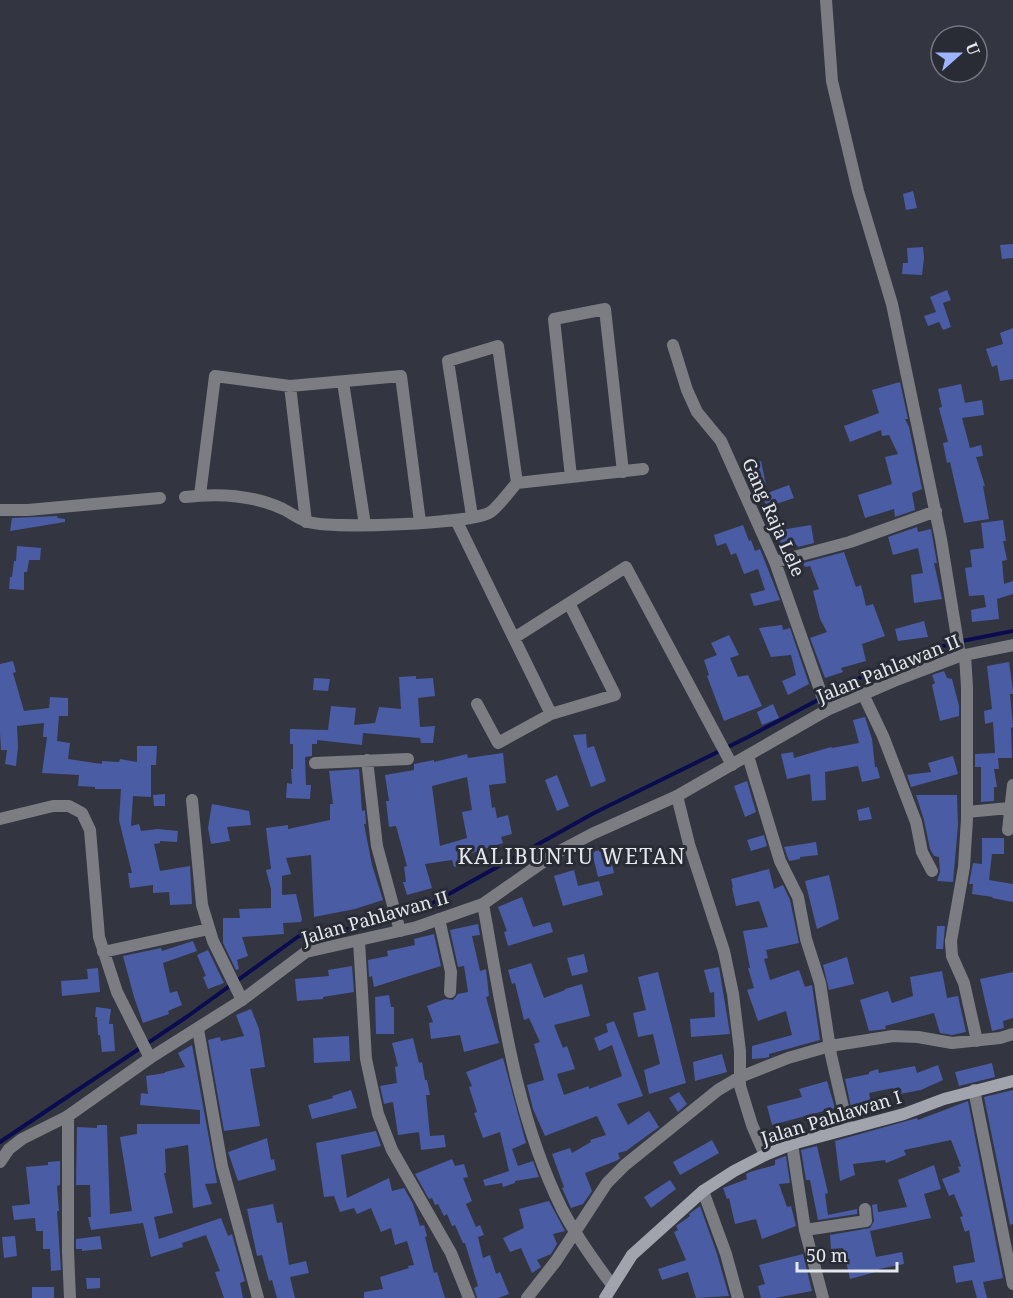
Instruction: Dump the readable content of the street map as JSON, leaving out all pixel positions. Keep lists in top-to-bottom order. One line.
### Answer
{"streets":{"main road":["Jalan Pahlawan I"],"street":["Gang Raja Lele","Jalan Pahlawan II"]},"crossings":[["Gang Raja Lele","Jalan Pahlawan II"]],"districts":["KALIBUNTU WETAN"],"scale_bar":"50 m","north":"right"}
